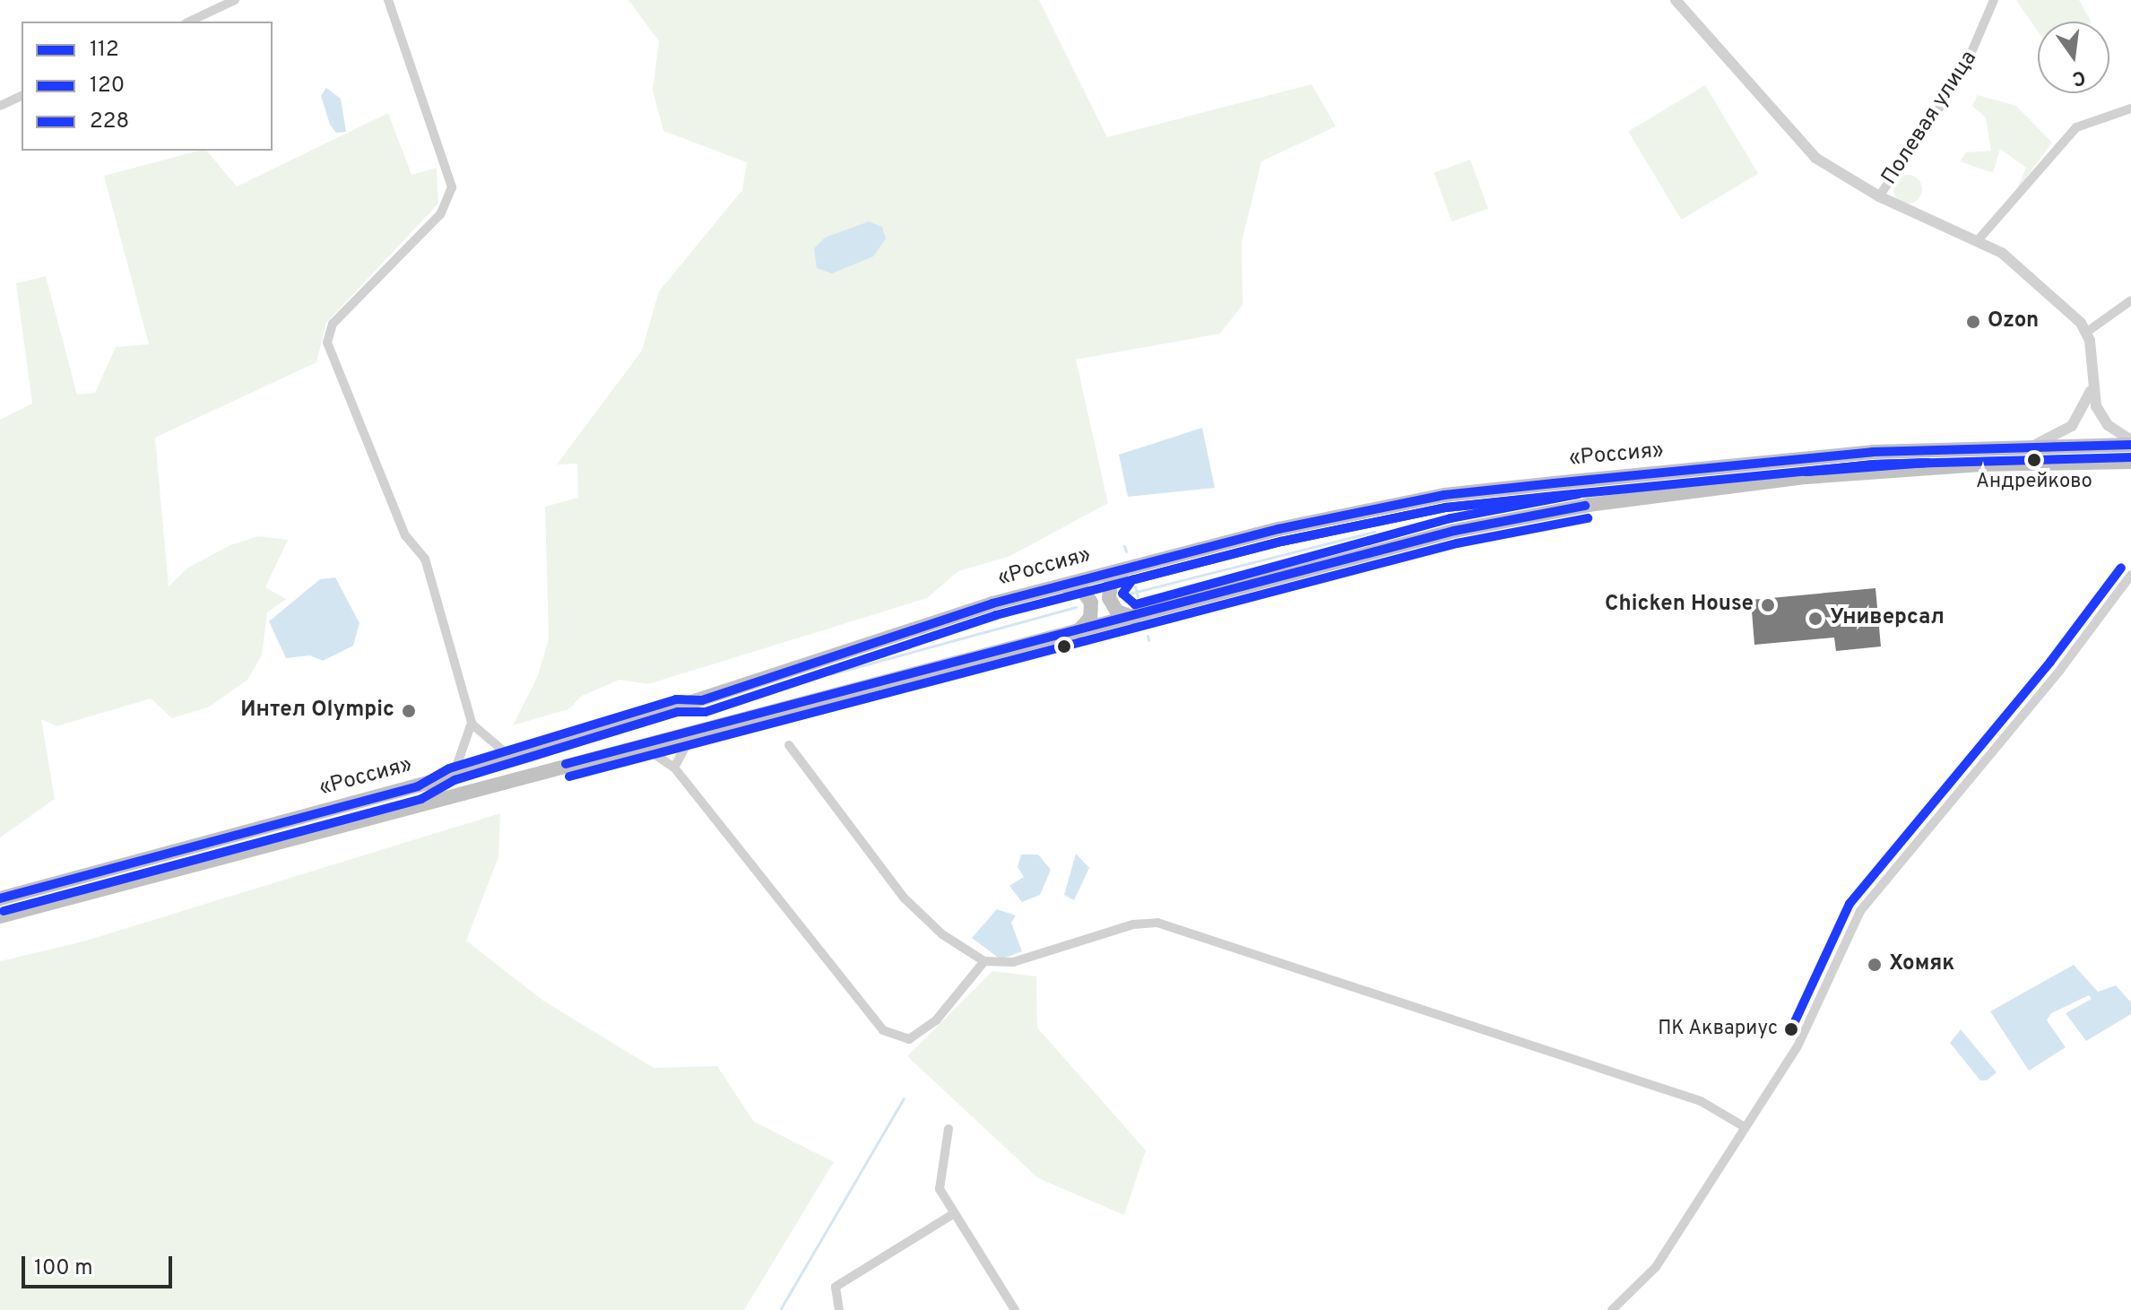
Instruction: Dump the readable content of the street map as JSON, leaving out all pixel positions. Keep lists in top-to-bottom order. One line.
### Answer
{"streets":{"highway":["«Россия»"],"street":["Полевая улица"]},"places":["Ozon","Андрейково","Chicken House","Универсал","Интел Olympic","Хомяк","ПК Аквариус"],"lines":["transit line 112","transit line 120","transit line 228"],"legend":["112","120","228"],"scale_bar":"100 m","north":"bottom"}
